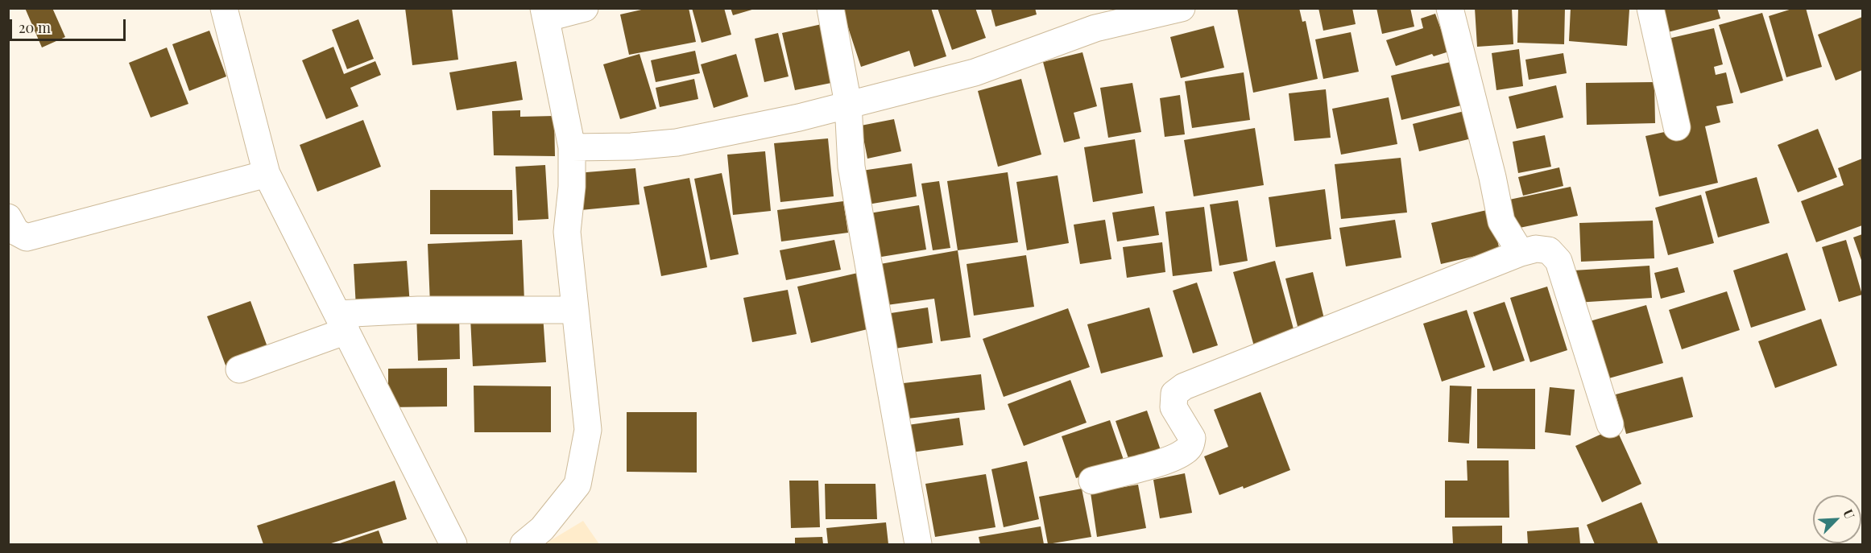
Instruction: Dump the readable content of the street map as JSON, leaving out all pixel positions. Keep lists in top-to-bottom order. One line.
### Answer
{"scale_bar":"20 m","north":"top right"}
